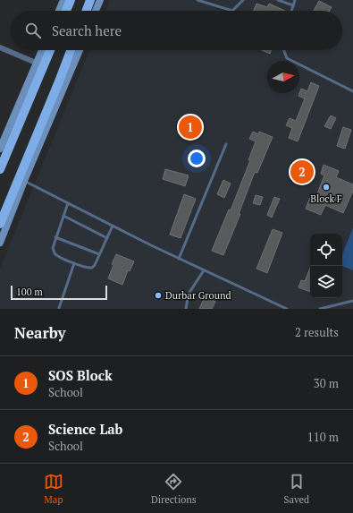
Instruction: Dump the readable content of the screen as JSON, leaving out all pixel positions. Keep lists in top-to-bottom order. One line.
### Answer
{"places":["Block F","Durbar Ground"],"scale_bar":"100 m","north":"right","page":{"search":"Search here","pins":["1","2"],"scale":"100 m","heading":["Nearby","2 results"],"list":[{"mark":"1","name":"SOS Block","note":"School","value":"30 m"},{"mark":"2","name":"Science Lab","note":"School","value":"110 m"}],"nav":["Map","Directions","Saved"]}}
